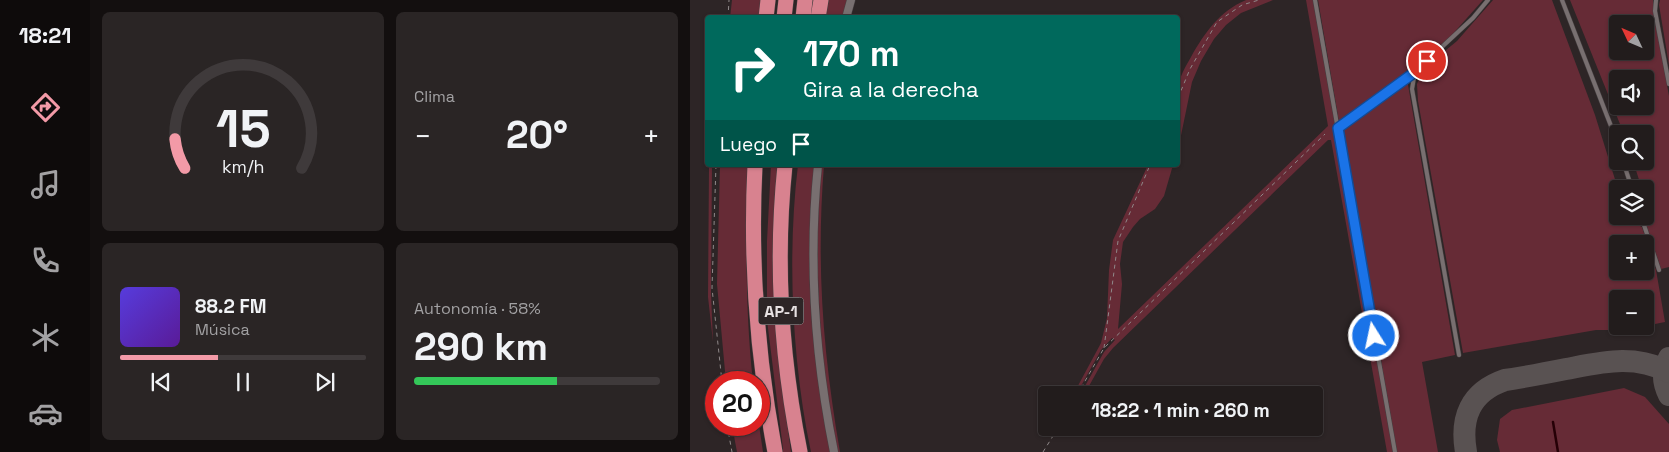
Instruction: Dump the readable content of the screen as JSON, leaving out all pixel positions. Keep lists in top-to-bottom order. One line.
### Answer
{"streets":{"highway":["AP-1"]},"north":"top left","page":{"tabs":"18:21","tile":["Clima",["Autonomía · 58%","290 km"]],"map_buttons":["+","−"],"turn":["170 m","Gira a la derecha"],"heat":["−","20°","+"],"then":"Luego","song":["88.2 FM","Música"],"limit":"20","trip":"18:22 · 1 min · 260 m","gauge":["15","km/h"]}}
